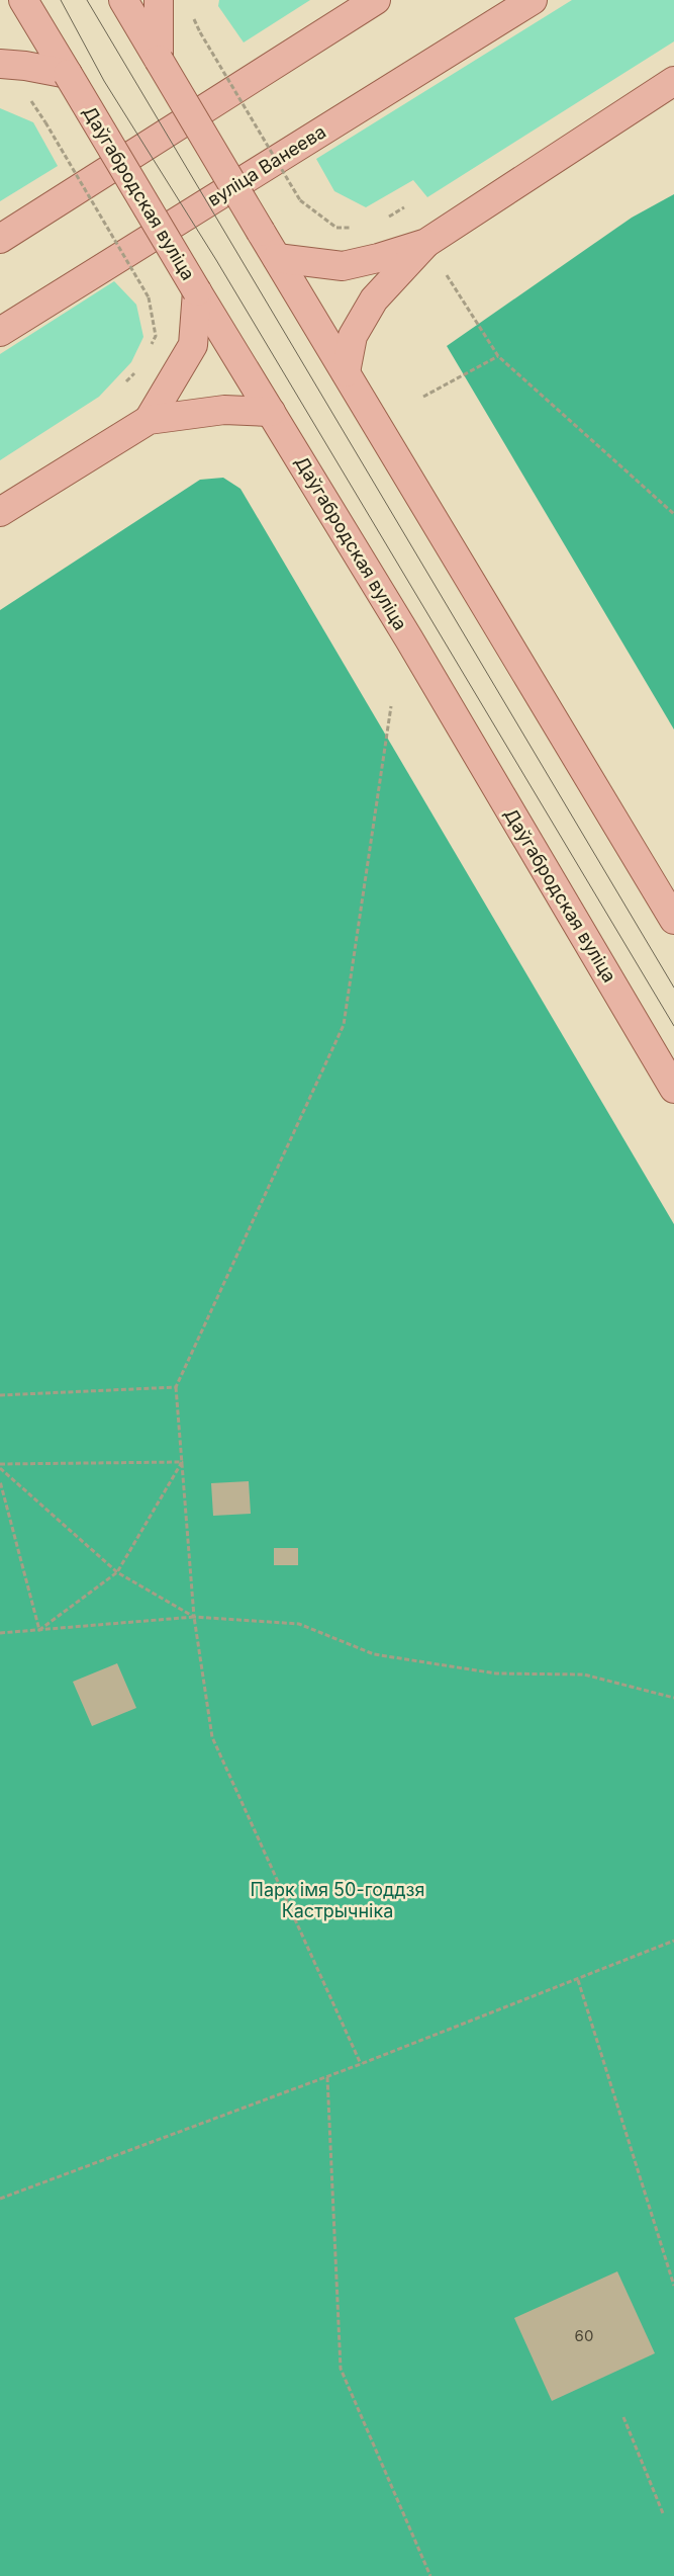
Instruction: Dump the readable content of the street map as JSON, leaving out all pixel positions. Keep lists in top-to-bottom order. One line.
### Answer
{"streets":{"main road":["вуліца Ванеева","Даўгабродская вуліца"]},"parks":["Парк імя 50-годдзя Кастрычніка"],"house_numbers":["60"]}
